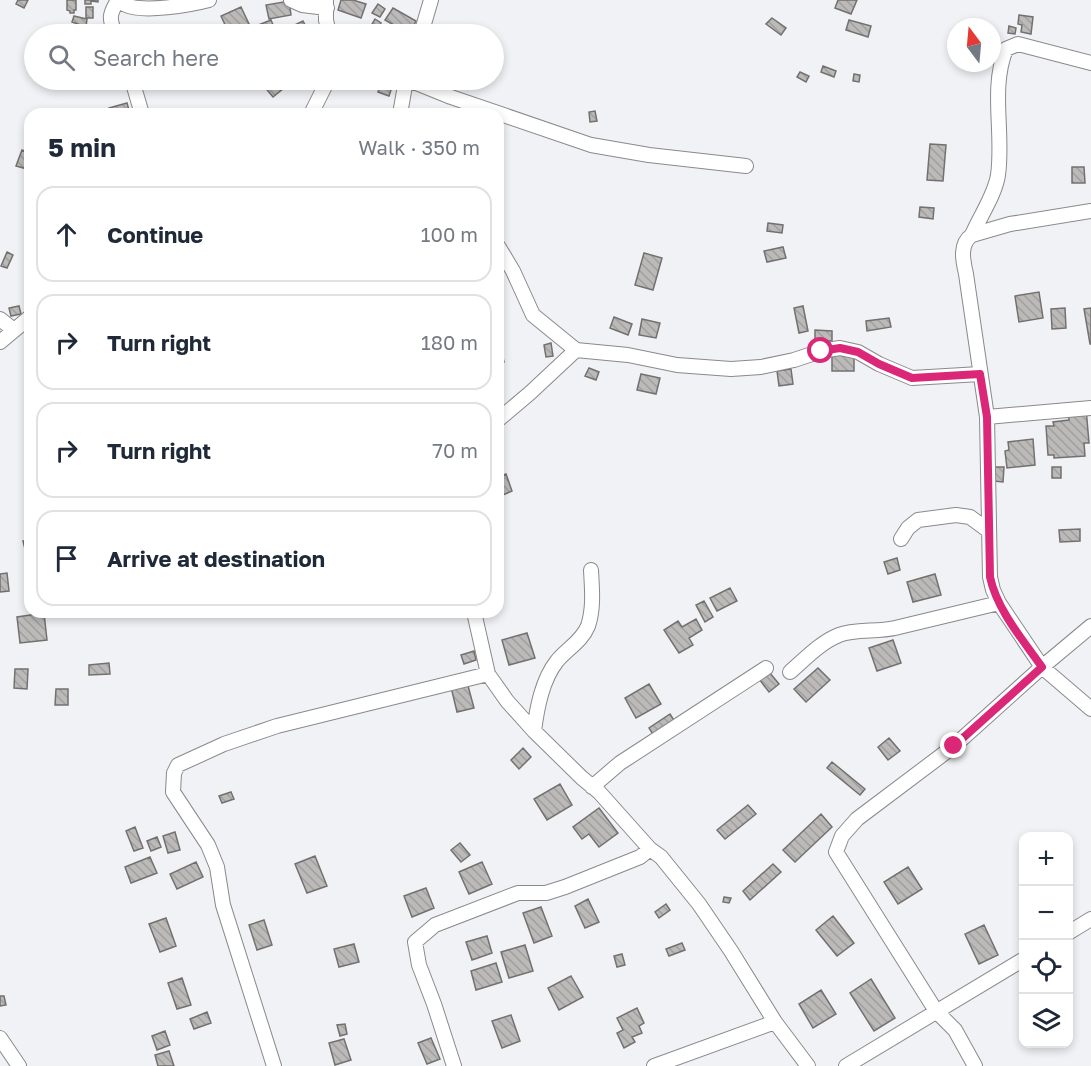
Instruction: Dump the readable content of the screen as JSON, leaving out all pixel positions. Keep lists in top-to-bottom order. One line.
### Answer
{"north":"top","page":{"search":"Search here","heading":["5 min","Walk · 350 m"],"list":[["Continue","100 m"],["Turn right","180 m"],["Turn right","70 m"],"Arrive at destination"],"map_buttons":["+","−"]}}
